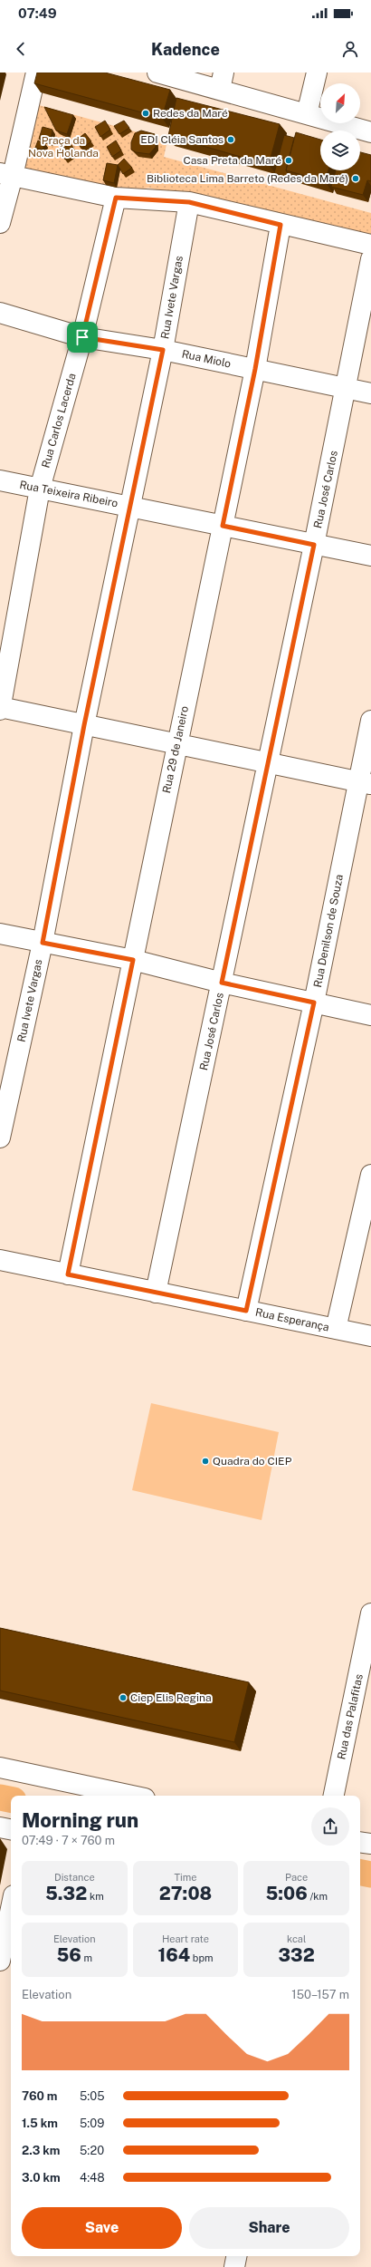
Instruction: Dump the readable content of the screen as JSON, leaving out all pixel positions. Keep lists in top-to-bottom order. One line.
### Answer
{"streets":{"street":["Rua Ivete Vargas","Rua Miolo","Rua Carlos Lacerda","Rua José Carlos","Rua Teixeira Ribeiro","Rua 29 de Janeiro","Rua Denilson de Souza","Rua Esperança","Rua das Palafitas"]},"crossings":[["Rua Ivete Vargas","Rua Miolo"],["Rua Ivete Vargas","Rua Teixeira Ribeiro"],["Rua Miolo","Rua Carlos Lacerda"],["Rua Miolo","Rua José Carlos"],["Rua Miolo","Rua 29 de Janeiro"],["Rua Carlos Lacerda","Rua Teixeira Ribeiro"],["Rua José Carlos","Rua Teixeira Ribeiro"],["Rua José Carlos","Rua Esperança"],["Rua Teixeira Ribeiro","Rua 29 de Janeiro"],["Rua 29 de Janeiro","Rua Esperança"],["Rua Denilson de Souza","Rua Esperança"]],"parks":["Praça da Nova Holanda"],"places":["Redes da Maré","EDI Cléia Santos","Casa Preta da Maré","Biblioteca Lima Barreto (Redes da Maré)","Quadra do CIEP","Ciep Elis Regina"],"north":"top right","page":{"status":"07:49","header":"Kadence","heading":["Morning run","07:49 · 7 × 760 m"],"stats":[["Distance","5.32 km"],["Time","27:08"],["Pace","5:06 /km"],["Elevation","56 m"],["Heart rate","164 bpm"],["kcal","332"]],"chart":["Elevation","150–157 m"],"list":[{"name":"760 m","note":"5:05"},{"name":"1.5 km","note":"5:09"},{"name":"2.3 km","note":"5:20"},{"name":"3.0 km","note":"4:48"}],"buttons":["Save","Share"]}}
